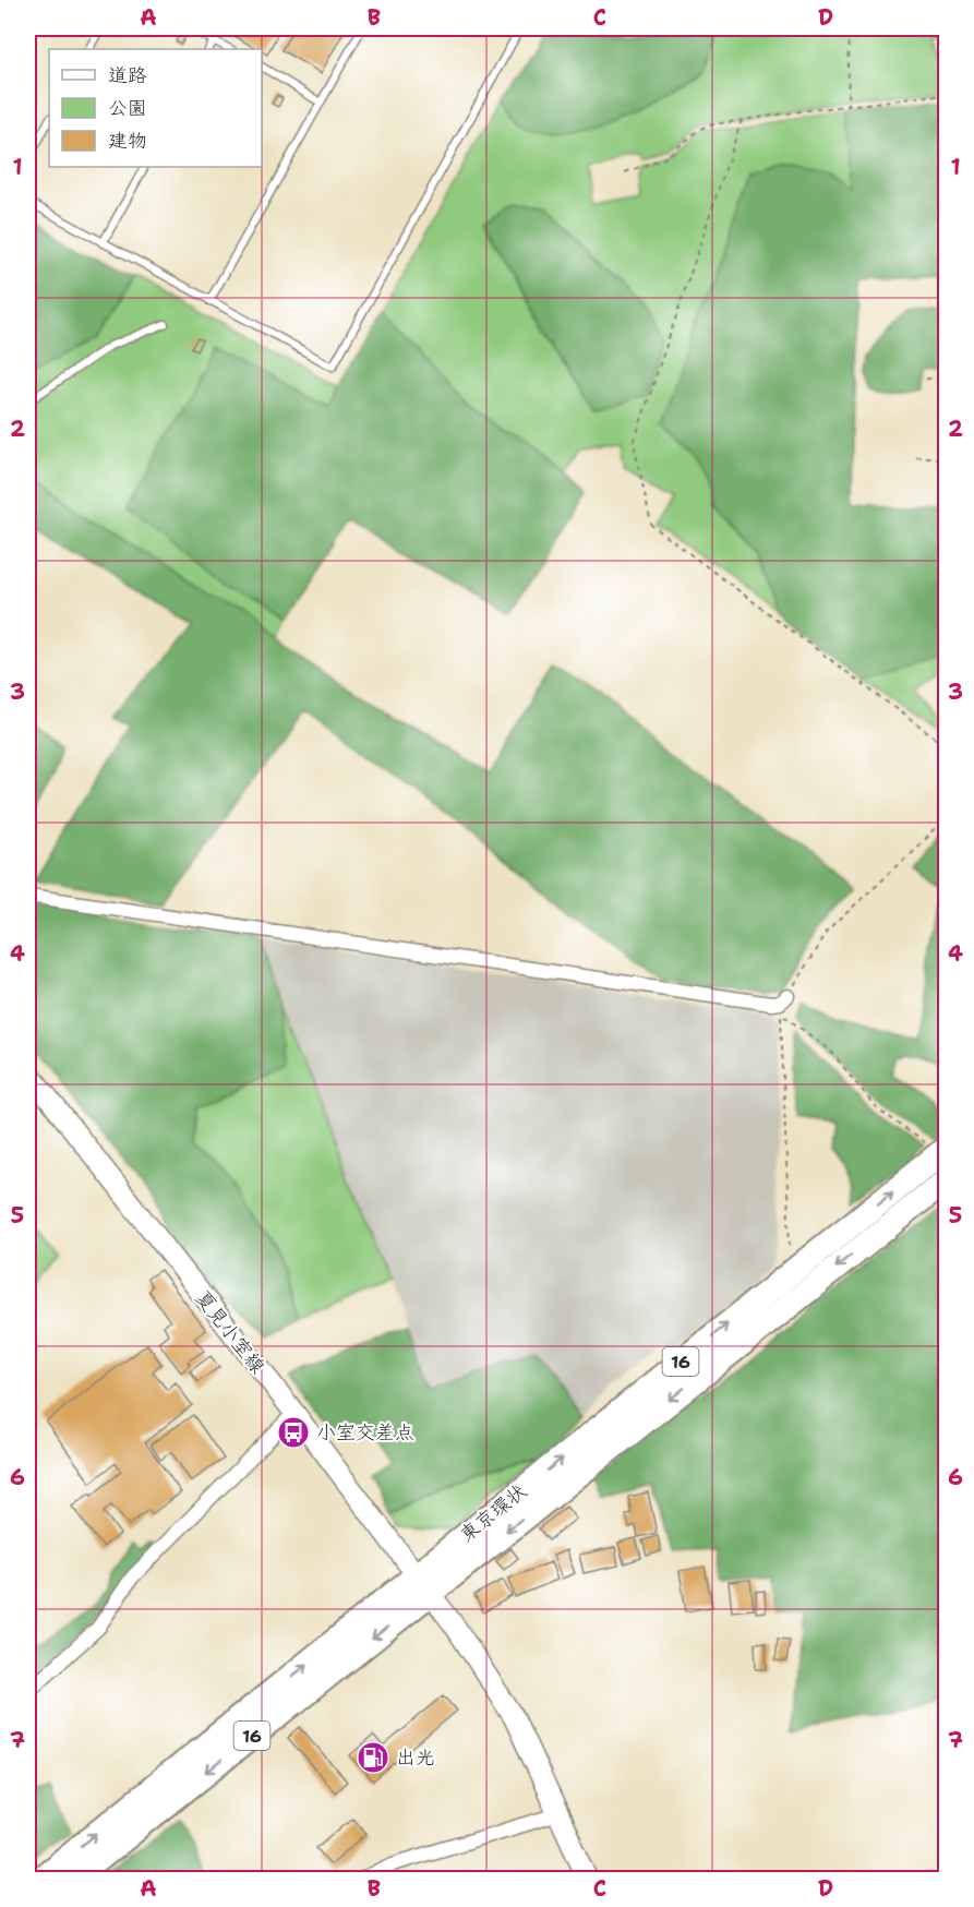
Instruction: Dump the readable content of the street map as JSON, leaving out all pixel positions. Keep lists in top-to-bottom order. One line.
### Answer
{"streets":{"highway":["16","東京環状"],"main road":["夏見小室線"]},"crossings":[["夏見小室線","東京環状"]],"places":{"bus stop":["小室交差点"],"fuel station":["出光"]},"legend":["道路","公園","建物"],"grid":{"columns":["A","B","C","D"],"rows":["1","2","3","4","5","6","7"]}}
